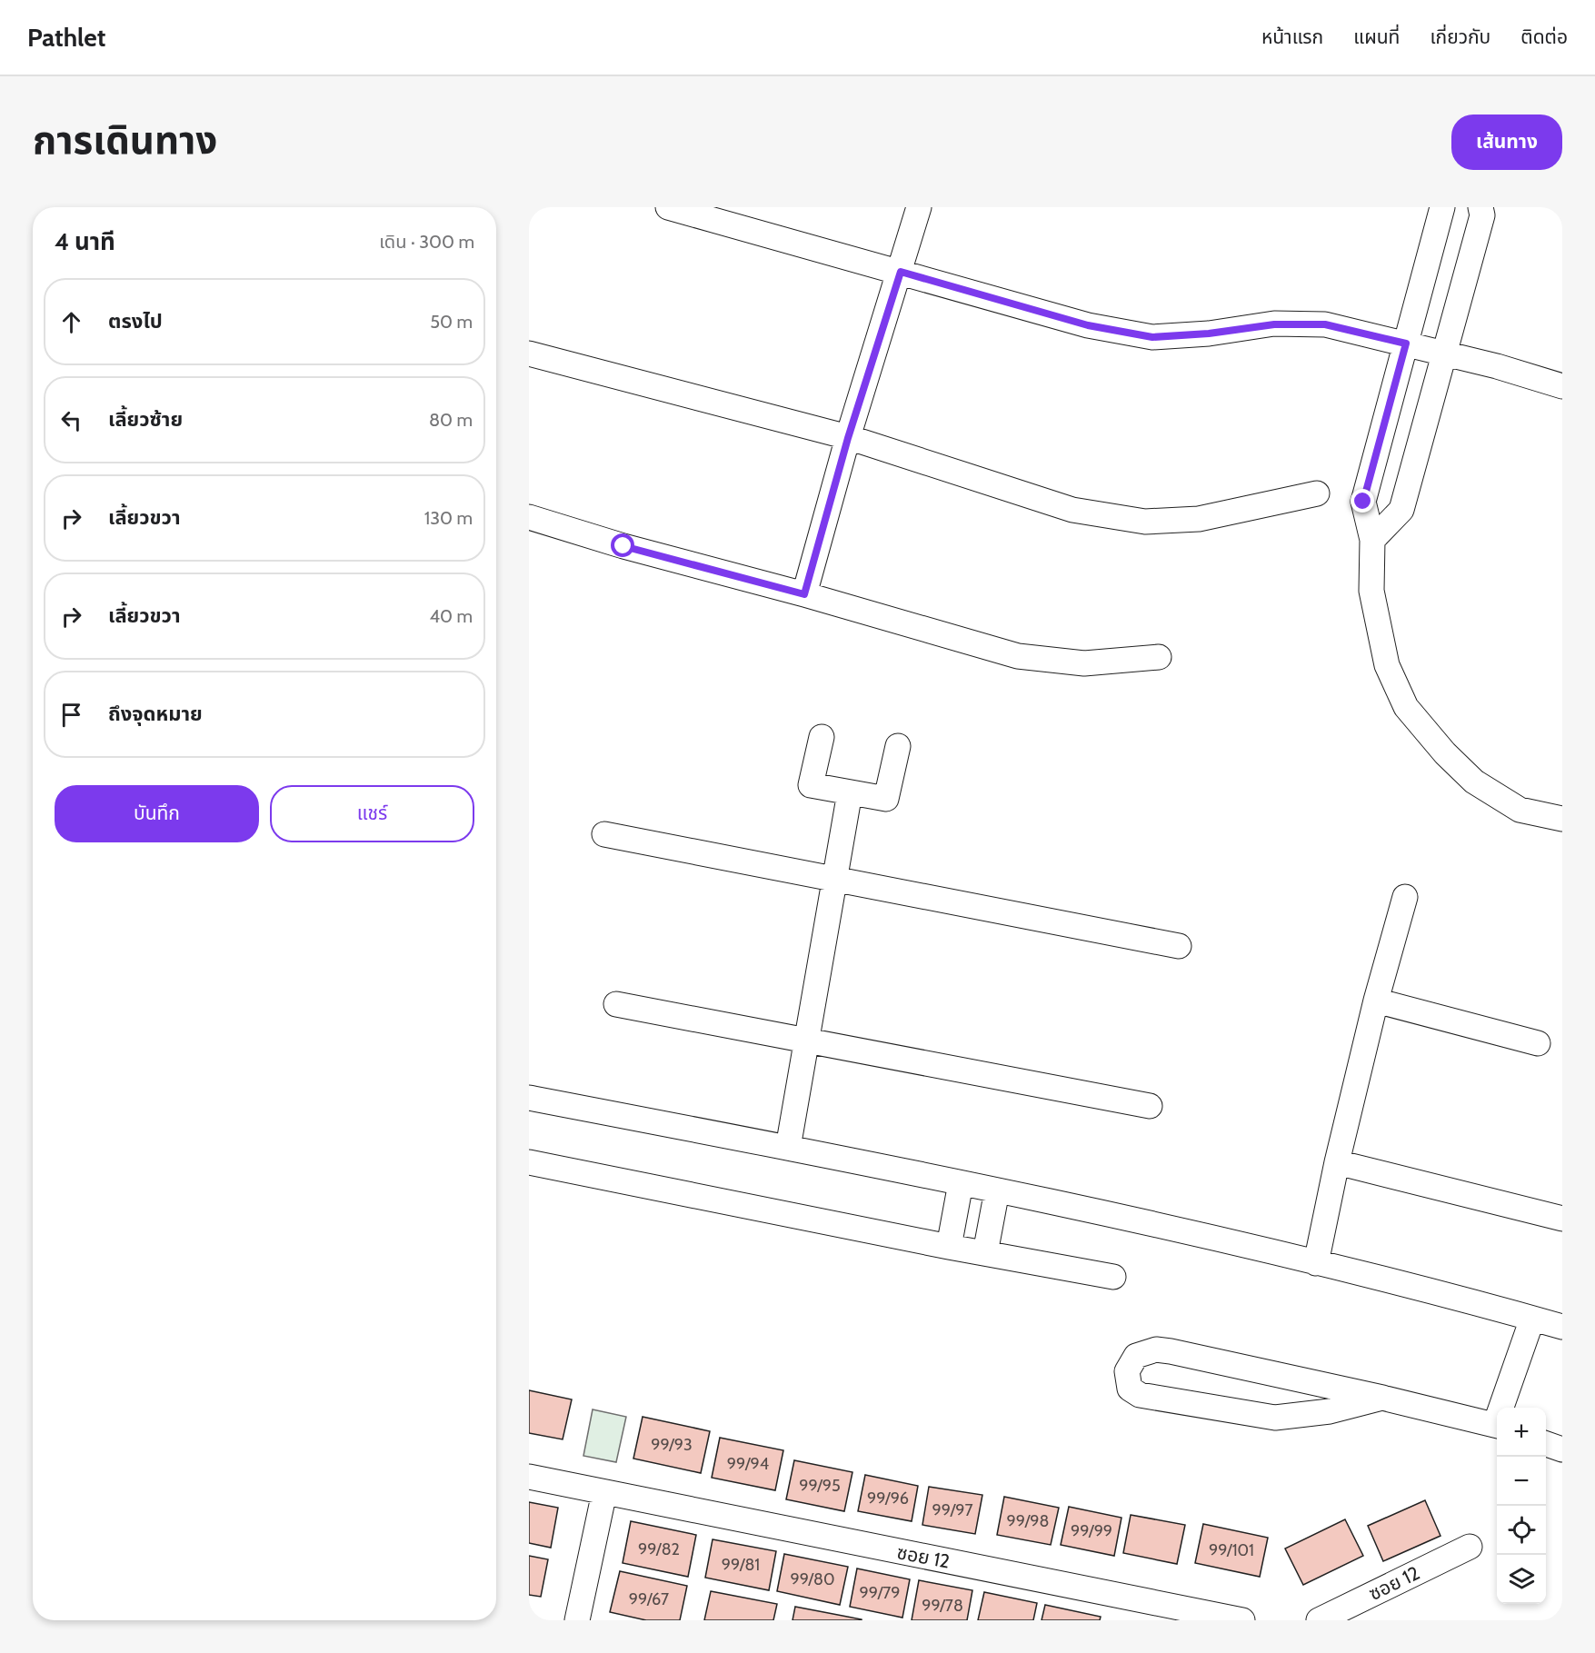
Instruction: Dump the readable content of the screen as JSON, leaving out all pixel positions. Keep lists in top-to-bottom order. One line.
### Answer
{"streets":{"street":["ซอย 12"]},"house_numbers":["99/93","99/94","99/95","99/96","99/97","99/98","99/99","99/82","99/101","99/81","99/80","99/79","99/67","99/78"],"page":{"header":"Pathlet","nav":["หน้าแรก","แผนที่","เกี่ยวกับ","ติดต่อ"],"title":"การเดินทาง","buttons":["เส้นทาง",["บันทึก","แชร์"]],"heading":["4 นาที","เดิน · 300 m"],"list":[["ตรงไป","50 m"],["เลี้ยวซ้าย","80 m"],["เลี้ยวขวา","130 m"],["เลี้ยวขวา","40 m"],"ถึงจุดหมาย"],"map_buttons":["+","−"]}}
